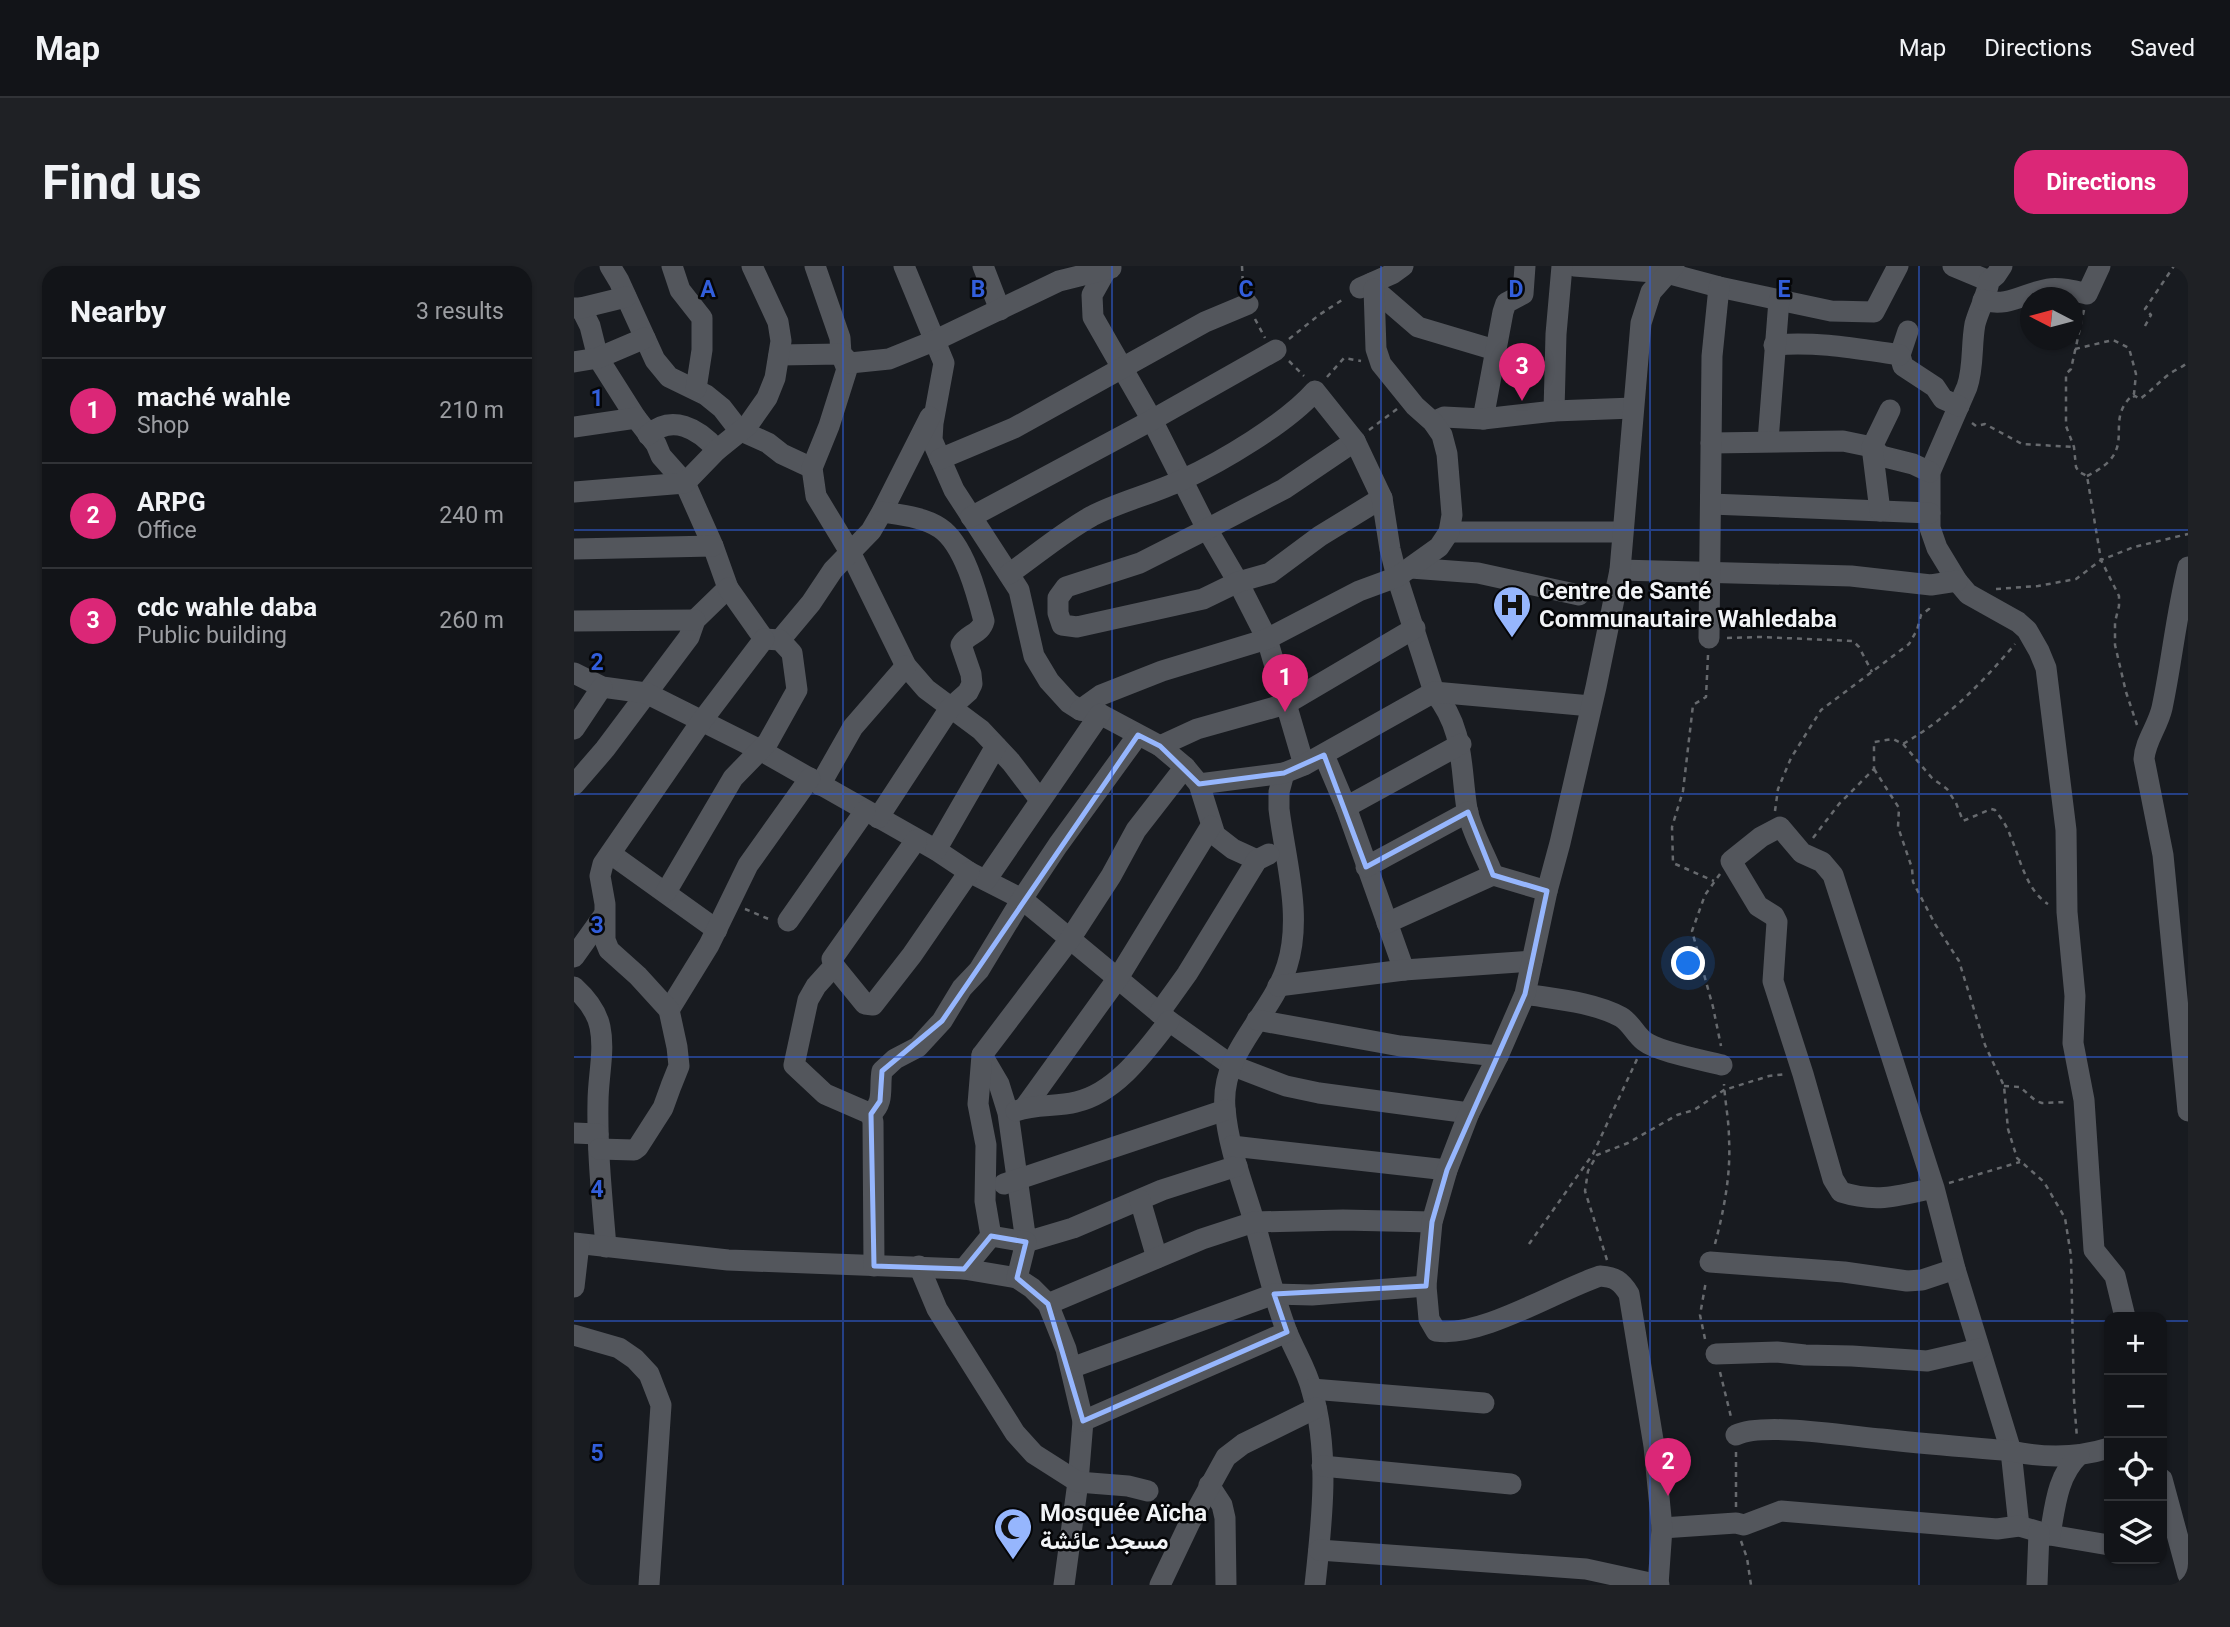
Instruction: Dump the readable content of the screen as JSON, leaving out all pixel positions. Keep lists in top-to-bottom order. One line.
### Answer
{"places":{"hospital":["Centre de Santé Communautaire Wahledaba"],"mosque":["Mosquée Aïcha مسجد عائشة"]},"north":"left","page":{"header":"Map","nav":["Map","Directions","Saved"],"buttons":"Directions","title":"Find us","heading":["Nearby","3 results"],"pins":["3","1","2"],"list":[{"mark":"1","name":"maché wahle","note":"Shop","value":"210 m"},{"mark":"2","name":"ARPG","note":"Office","value":"240 m"},{"mark":"3","name":"cdc wahle daba","note":"Public building","value":"260 m"}],"map_buttons":["+","−"]},"grid":{"columns":["A","B","C","D","E"],"rows":["1","2","3","4","5"]}}
